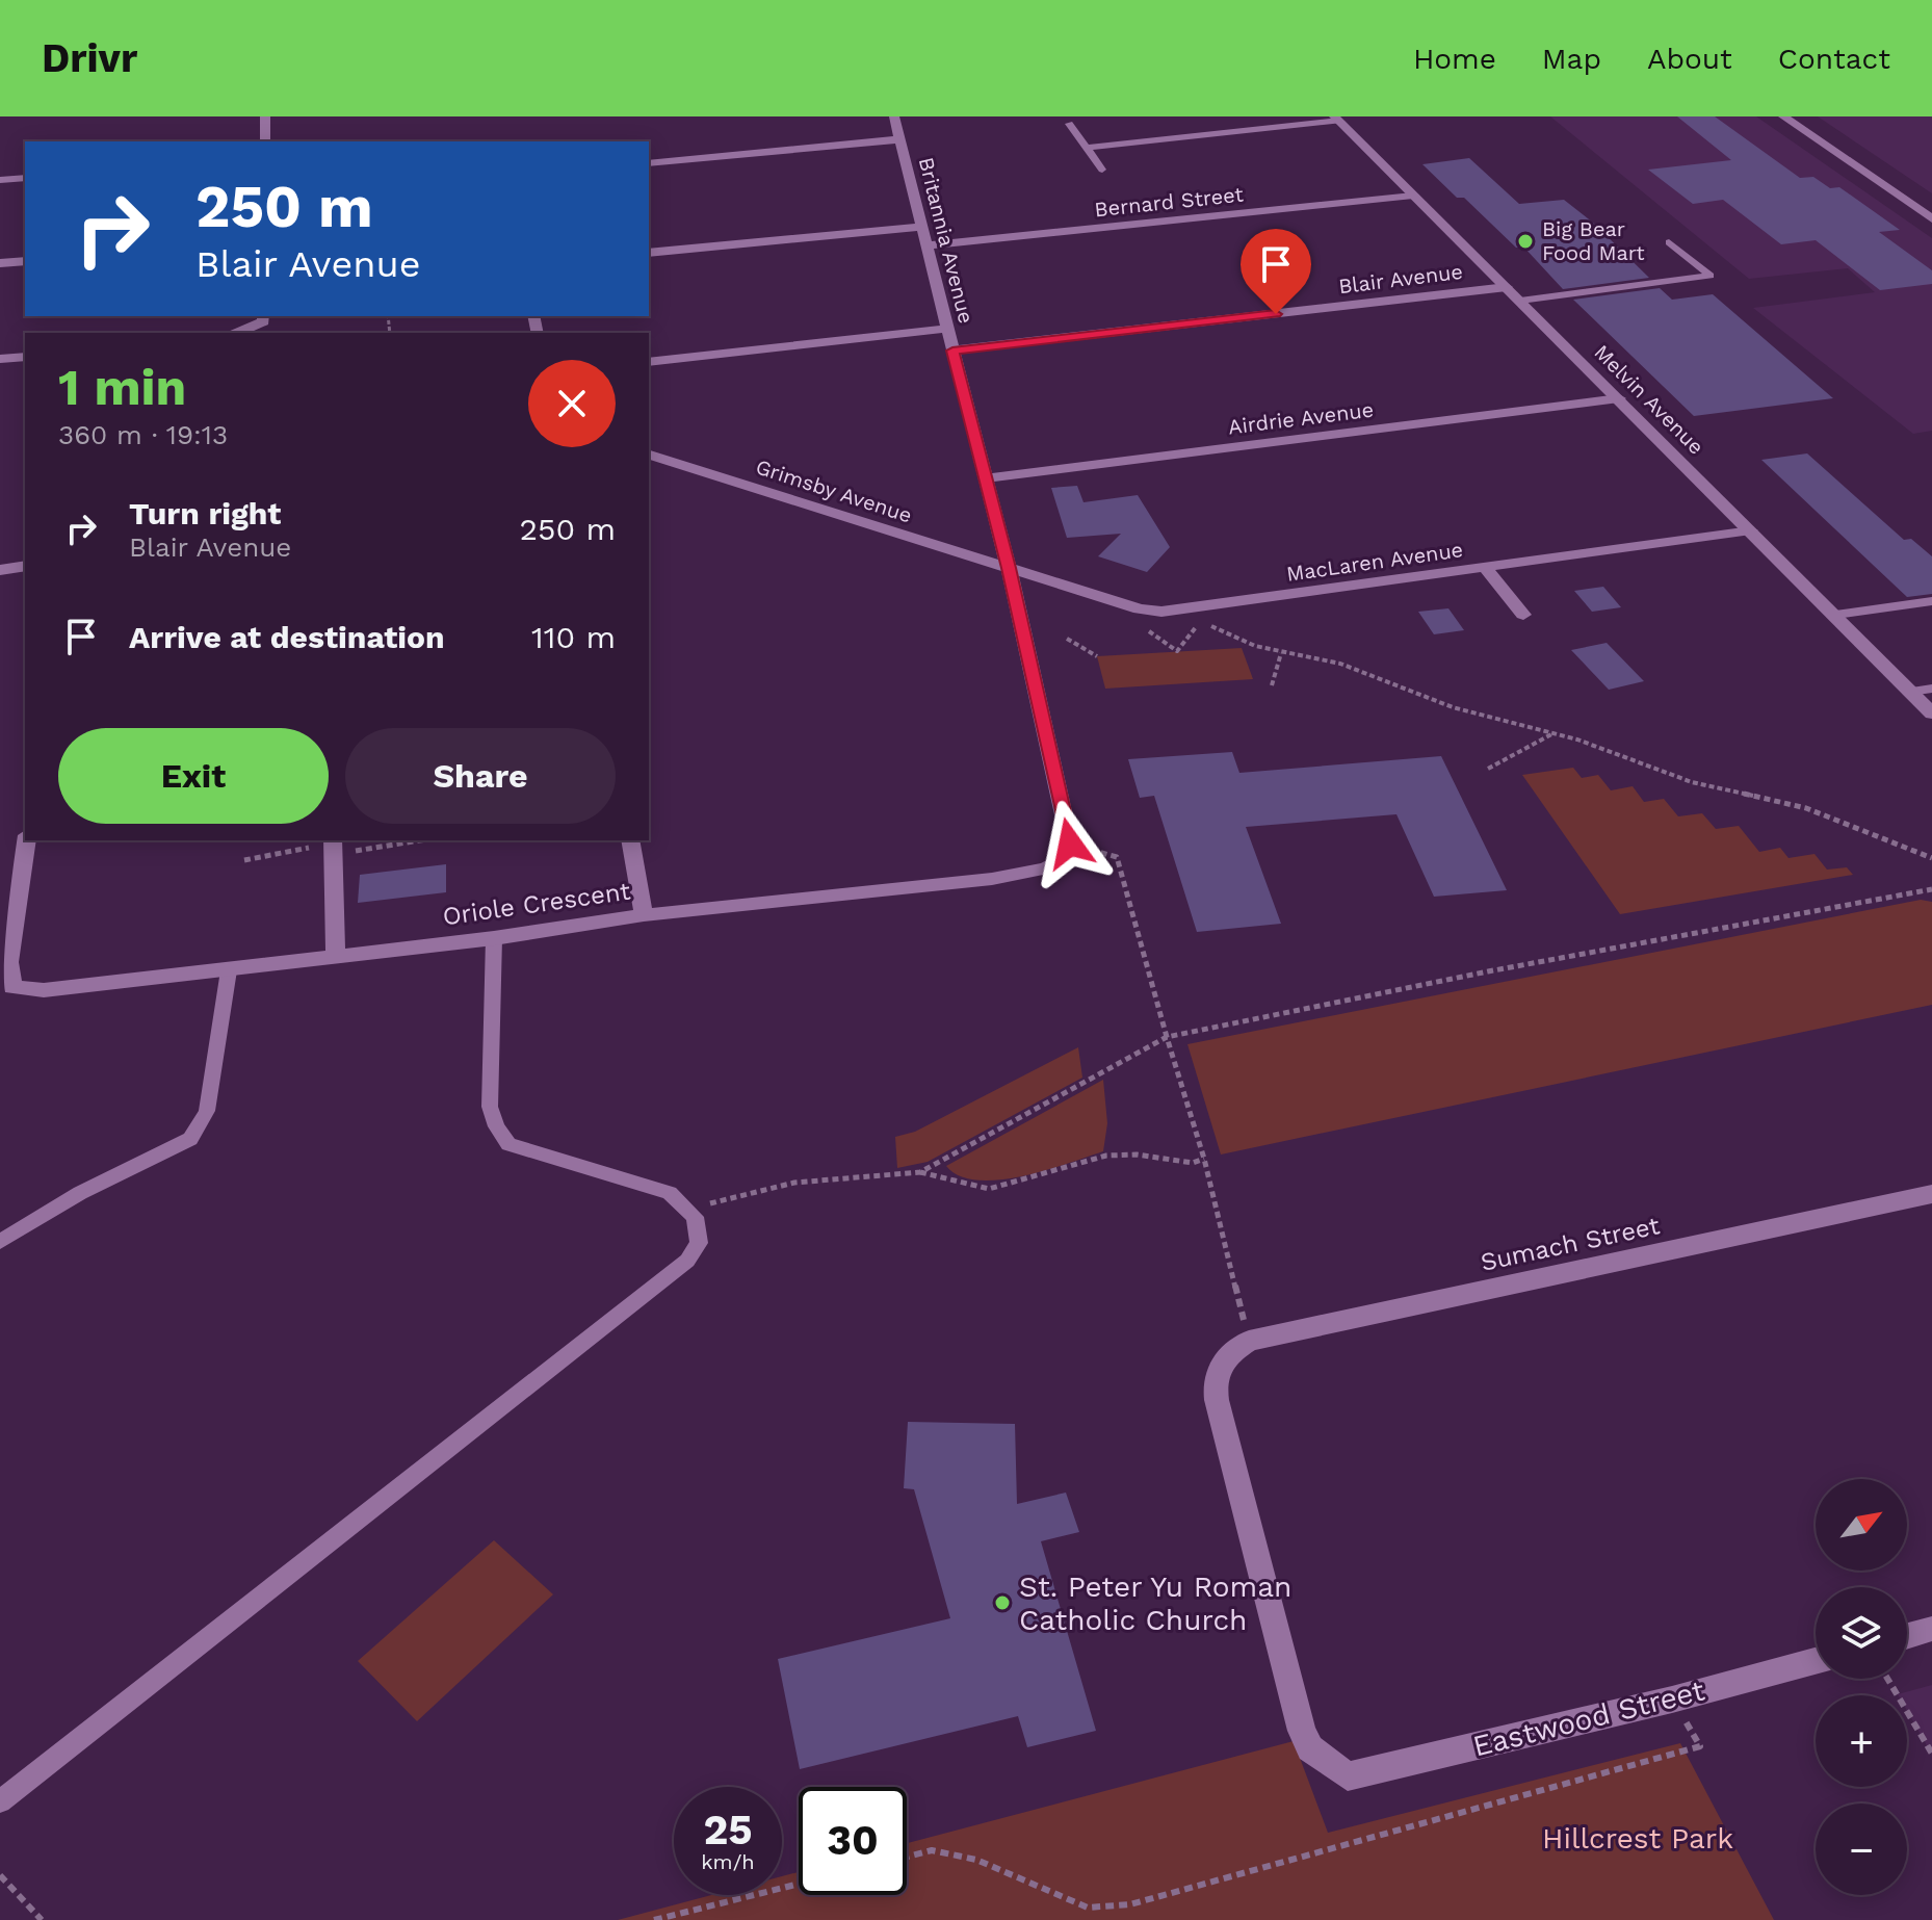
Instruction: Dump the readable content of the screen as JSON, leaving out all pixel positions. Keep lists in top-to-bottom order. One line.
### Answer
{"streets":{"street":["Bernard Street","Britannia Avenue","Blair Avenue","Melvin Avenue","Airdrie Avenue","Grimsby Avenue","MacLaren Avenue","Oriole Crescent","Sumach Street","Eastwood Street"]},"crossings":[["Bernard Street","Britannia Avenue"],["Bernard Street","Melvin Avenue"],["Britannia Avenue","Blair Avenue"],["Britannia Avenue","Airdrie Avenue"],["Britannia Avenue","Grimsby Avenue"],["Britannia Avenue","MacLaren Avenue"],["Britannia Avenue","Oriole Crescent"],["Blair Avenue","Melvin Avenue"],["Melvin Avenue","Airdrie Avenue"],["Melvin Avenue","MacLaren Avenue"],["Grimsby Avenue","MacLaren Avenue"],["Sumach Street","Eastwood Street"]],"parks":["Hillcrest Park"],"places":["Big Bear Food Mart","St. Peter Yu Roman Catholic Church"],"north":"top right","page":{"header":"Drivr","nav":["Home","Map","About","Contact"],"turn":["250 m","Blair Avenue"],"heading":["1 min","360 m · 19:13"],"list":[{"name":"Turn right","note":"Blair Avenue","value":"250 m"},{"name":"Arrive at destination","value":"110 m"}],"buttons":["Exit","Share"],"map_buttons":["+","−"],"speed":"25 km/h","limit":"30"}}
